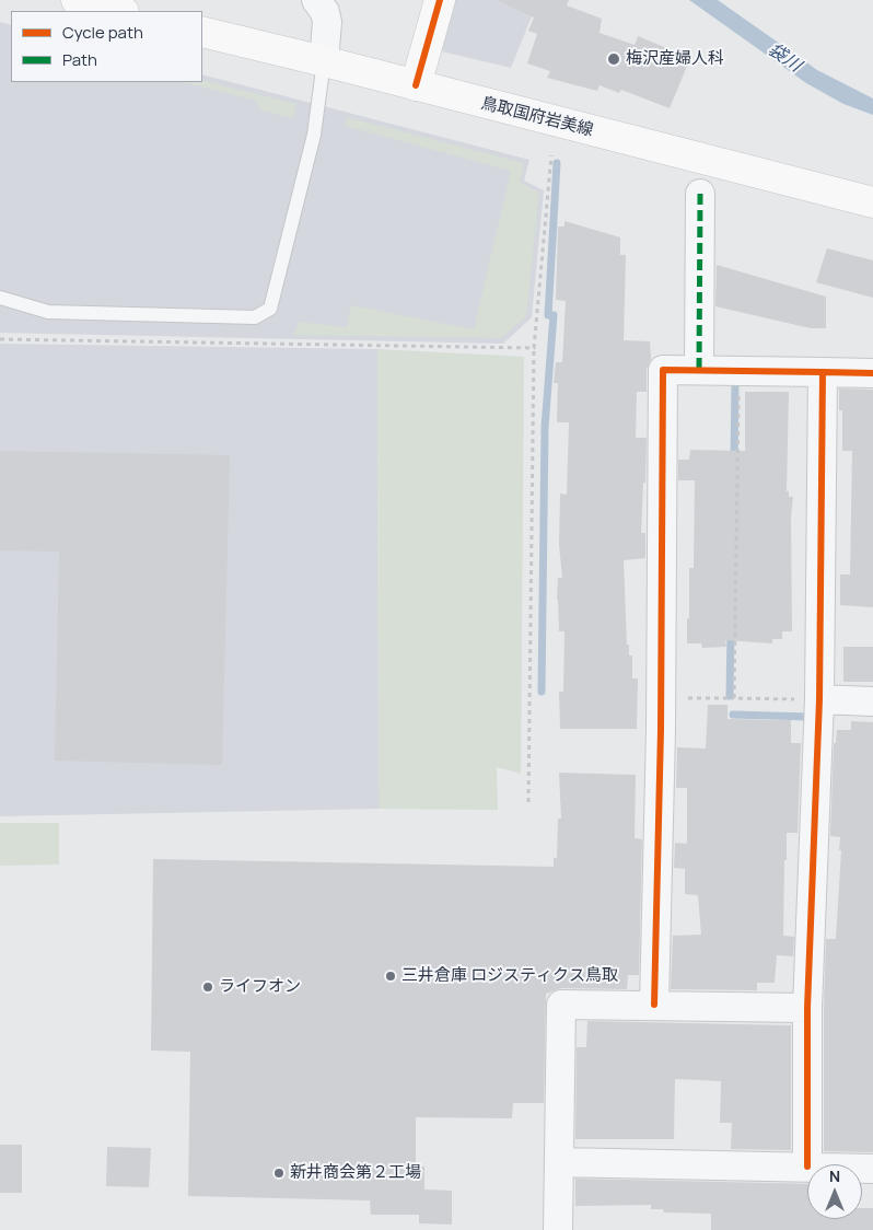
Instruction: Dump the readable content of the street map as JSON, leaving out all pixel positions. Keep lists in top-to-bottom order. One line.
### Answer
{"streets":{"main road":["鳥取国府岩美線"]},"water":["袋川"],"places":["梅沢産婦人科","三井倉庫 ロジスティクス鳥取","ライフオン","新井商会第２工場"],"legend":["Cycle path","Path"],"north":"top"}
